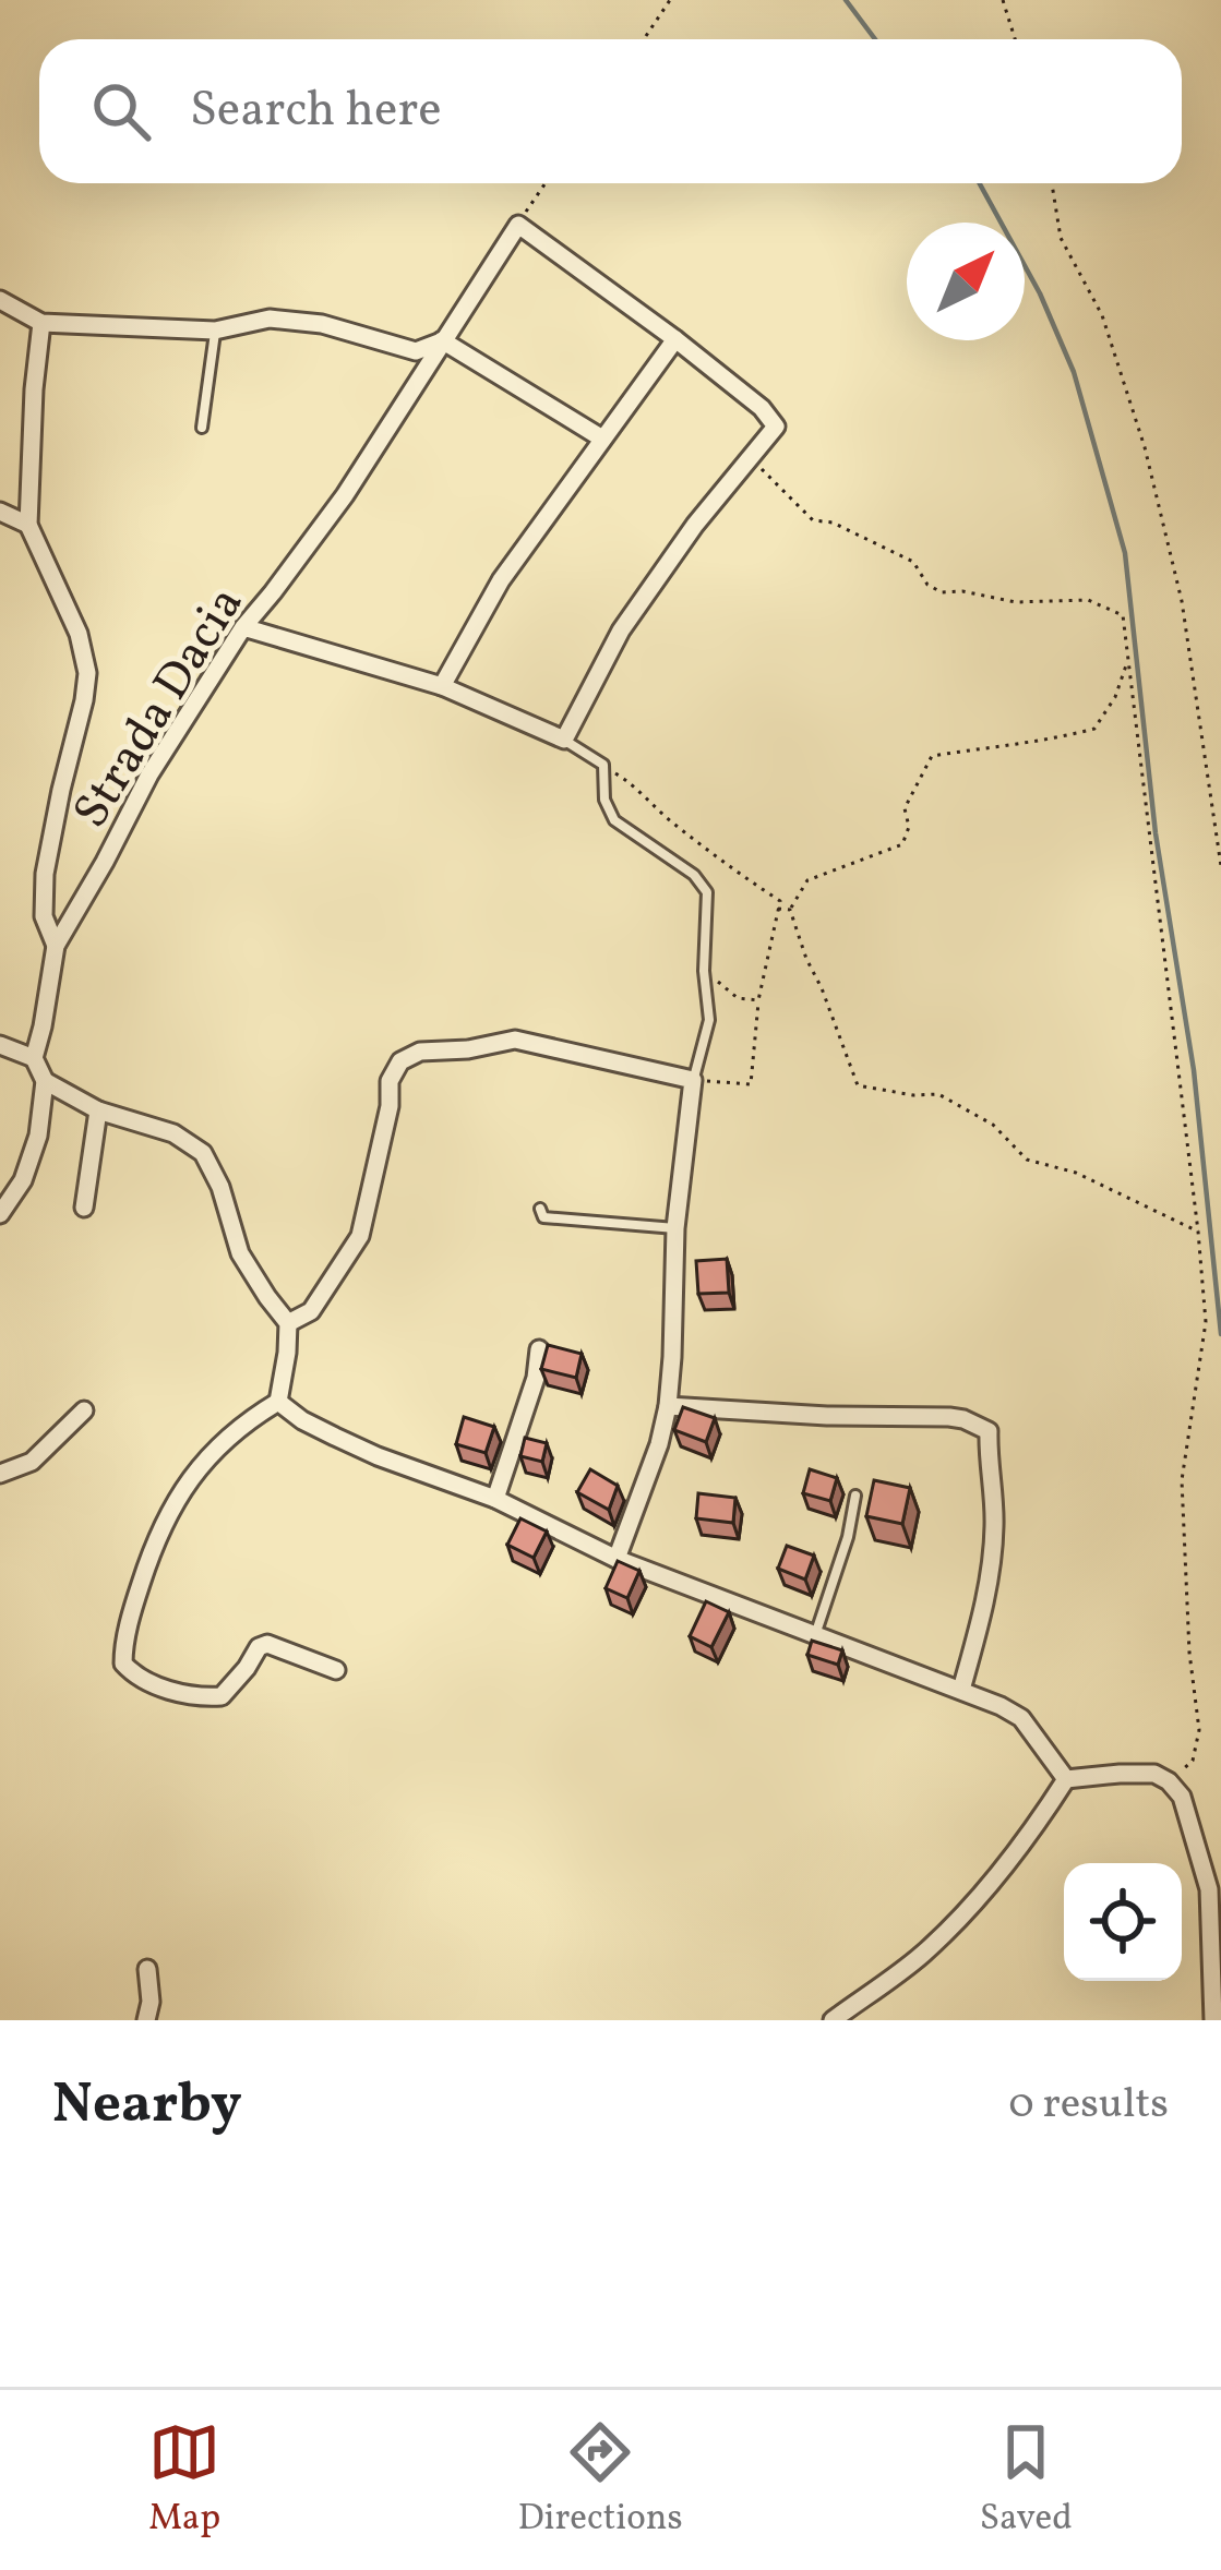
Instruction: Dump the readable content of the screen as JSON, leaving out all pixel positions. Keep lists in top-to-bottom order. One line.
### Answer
{"streets":{"street":["Strada Dacia"]},"north":"top right","page":{"search":"Search here","heading":["Nearby","0 results"],"nav":["Map","Directions","Saved"]}}
